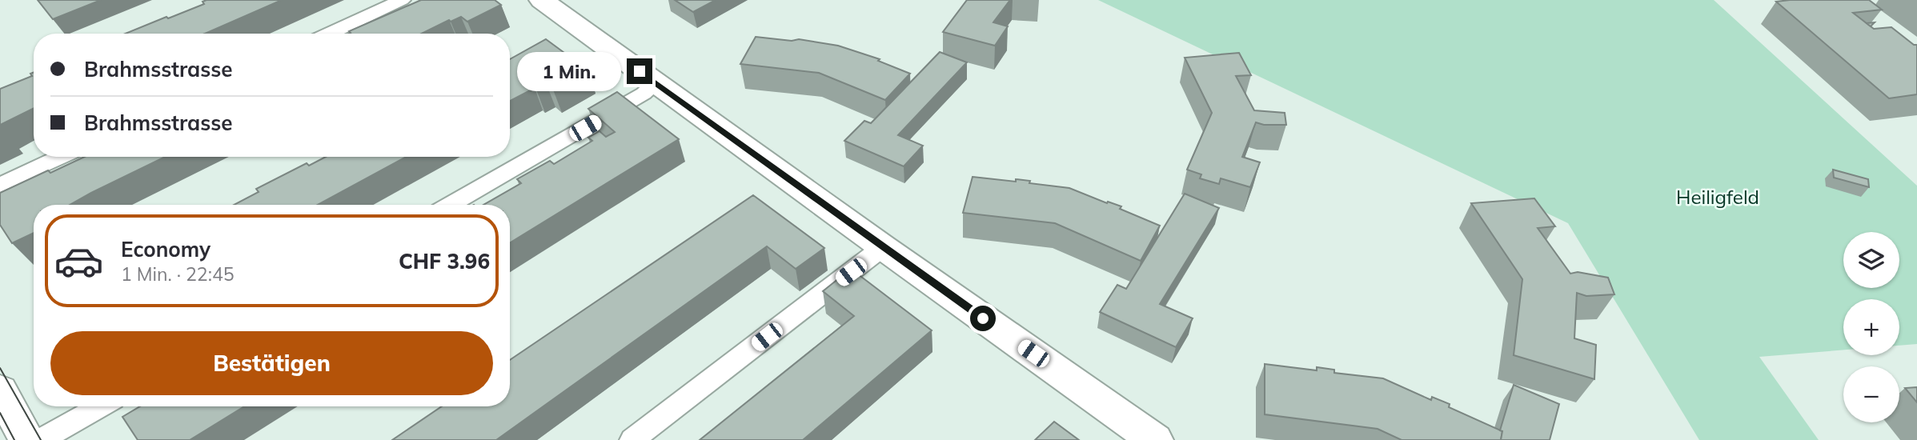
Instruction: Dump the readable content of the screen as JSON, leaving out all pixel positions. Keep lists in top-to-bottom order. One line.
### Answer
{"parks":["Heiligfeld"],"page":{"banner":["Brahmsstrasse","Brahmsstrasse"],"bubble":"1 Min.","list":[{"name":"Economy","note":"1 Min. · 22:45","value":"CHF 3.96"}],"map_buttons":["+","−"],"buttons":"Bestätigen"}}
